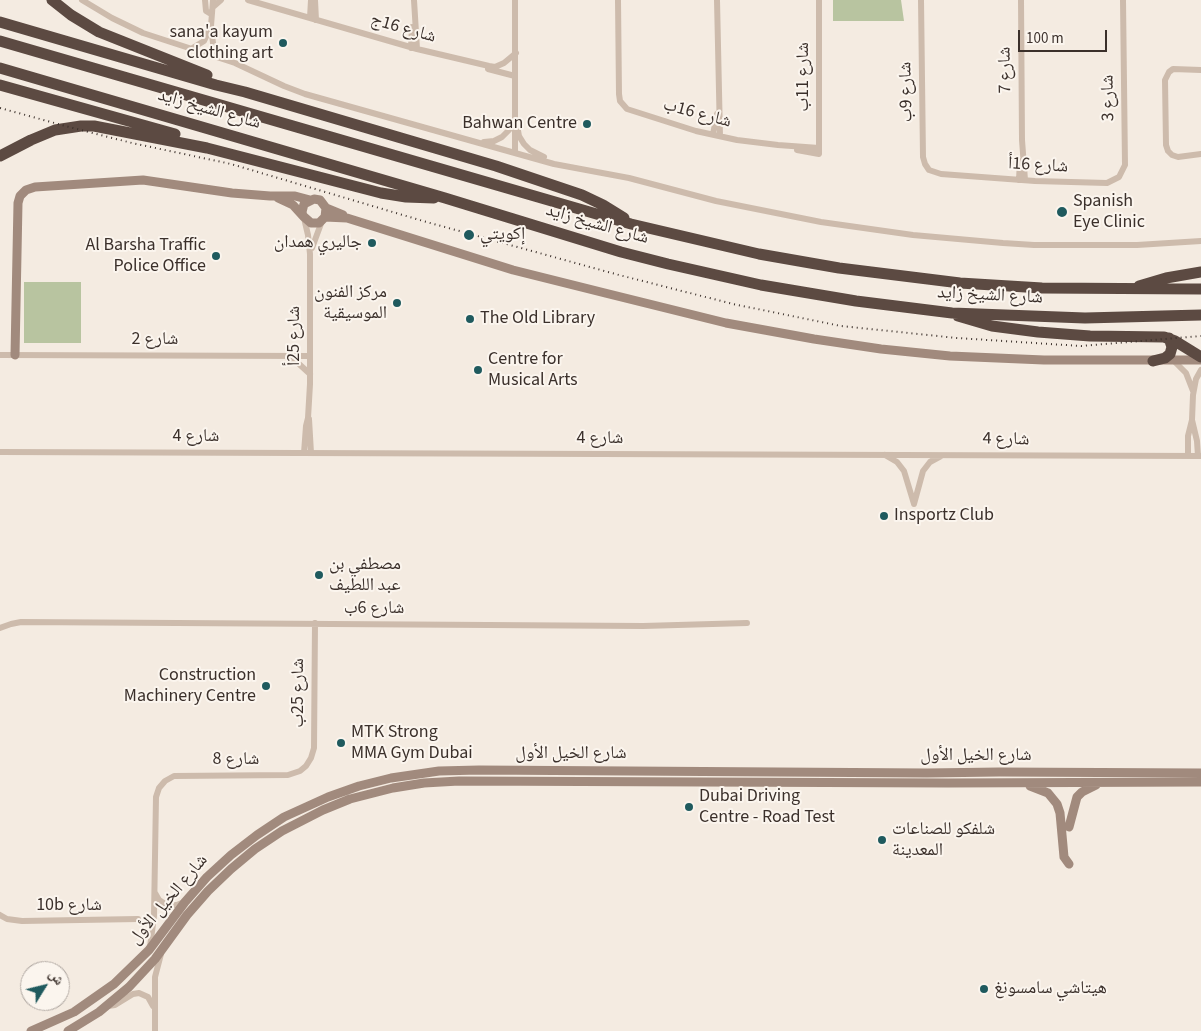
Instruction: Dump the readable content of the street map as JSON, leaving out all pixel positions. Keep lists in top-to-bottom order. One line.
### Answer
{"streets":{"highway":["شارع الشيخ زايد"],"main road":["شارع الخيل الأول"],"street":["شارع 16ج","شارع 7","شارع 11ب","شارع 9ب","شارع 3","شارع 16ب","شارع 16أ","شارع 25أ","شارع 2","شارع 4","شارع 6ب","شارع 25ب","شارع 8","10b شارع"]},"crossings":[["شارع 7","شارع 16أ"],["شارع 11ب","شارع 16ب"],["شارع 9ب","شارع 16أ"],["شارع 3","شارع 16أ"],["شارع 25أ","شارع 2"],["شارع 25أ","شارع 4"],["شارع 6ب","شارع 25ب"],["شارع 25ب","شارع 8"]],"places":["sana'a kayum clothing art","Bahwan Centre","Spanish Eye Clinic","إكويتي","جاليري همدان","Al Barsha Traffic Police Office","مركز الفنون الموسيقية","The Old Library","Centre for Musical Arts","Insportz Club","مصطفي بن عبد اللطيف","Construction Machinery Centre","MTK Strong MMA Gym Dubai","Dubai Driving Centre - Road Test","شلفكو للصناعات المعدينة","هيتاشي سامسونغ"],"scale_bar":"100 m","north":"top right"}
